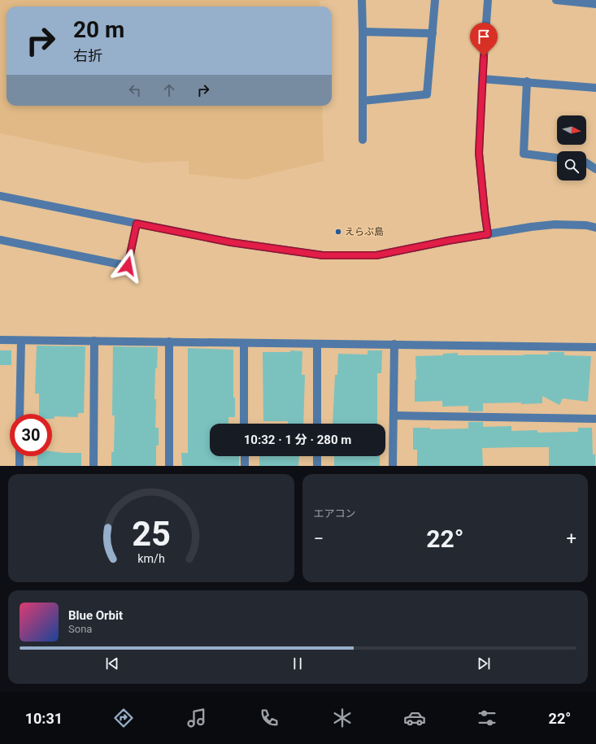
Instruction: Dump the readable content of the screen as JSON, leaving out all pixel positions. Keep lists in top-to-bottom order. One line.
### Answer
{"places":["えらぶ島"],"north":"right","page":{"turn":["20 m","右折"],"limit":"30","trip":"10:32 · 1 分 · 280 m","tile":"エアコン","heat":["−","22°","+"],"song":["Blue Orbit","Sona"],"tabs":["10:31","22°"],"gauge":["25","km/h"]}}
